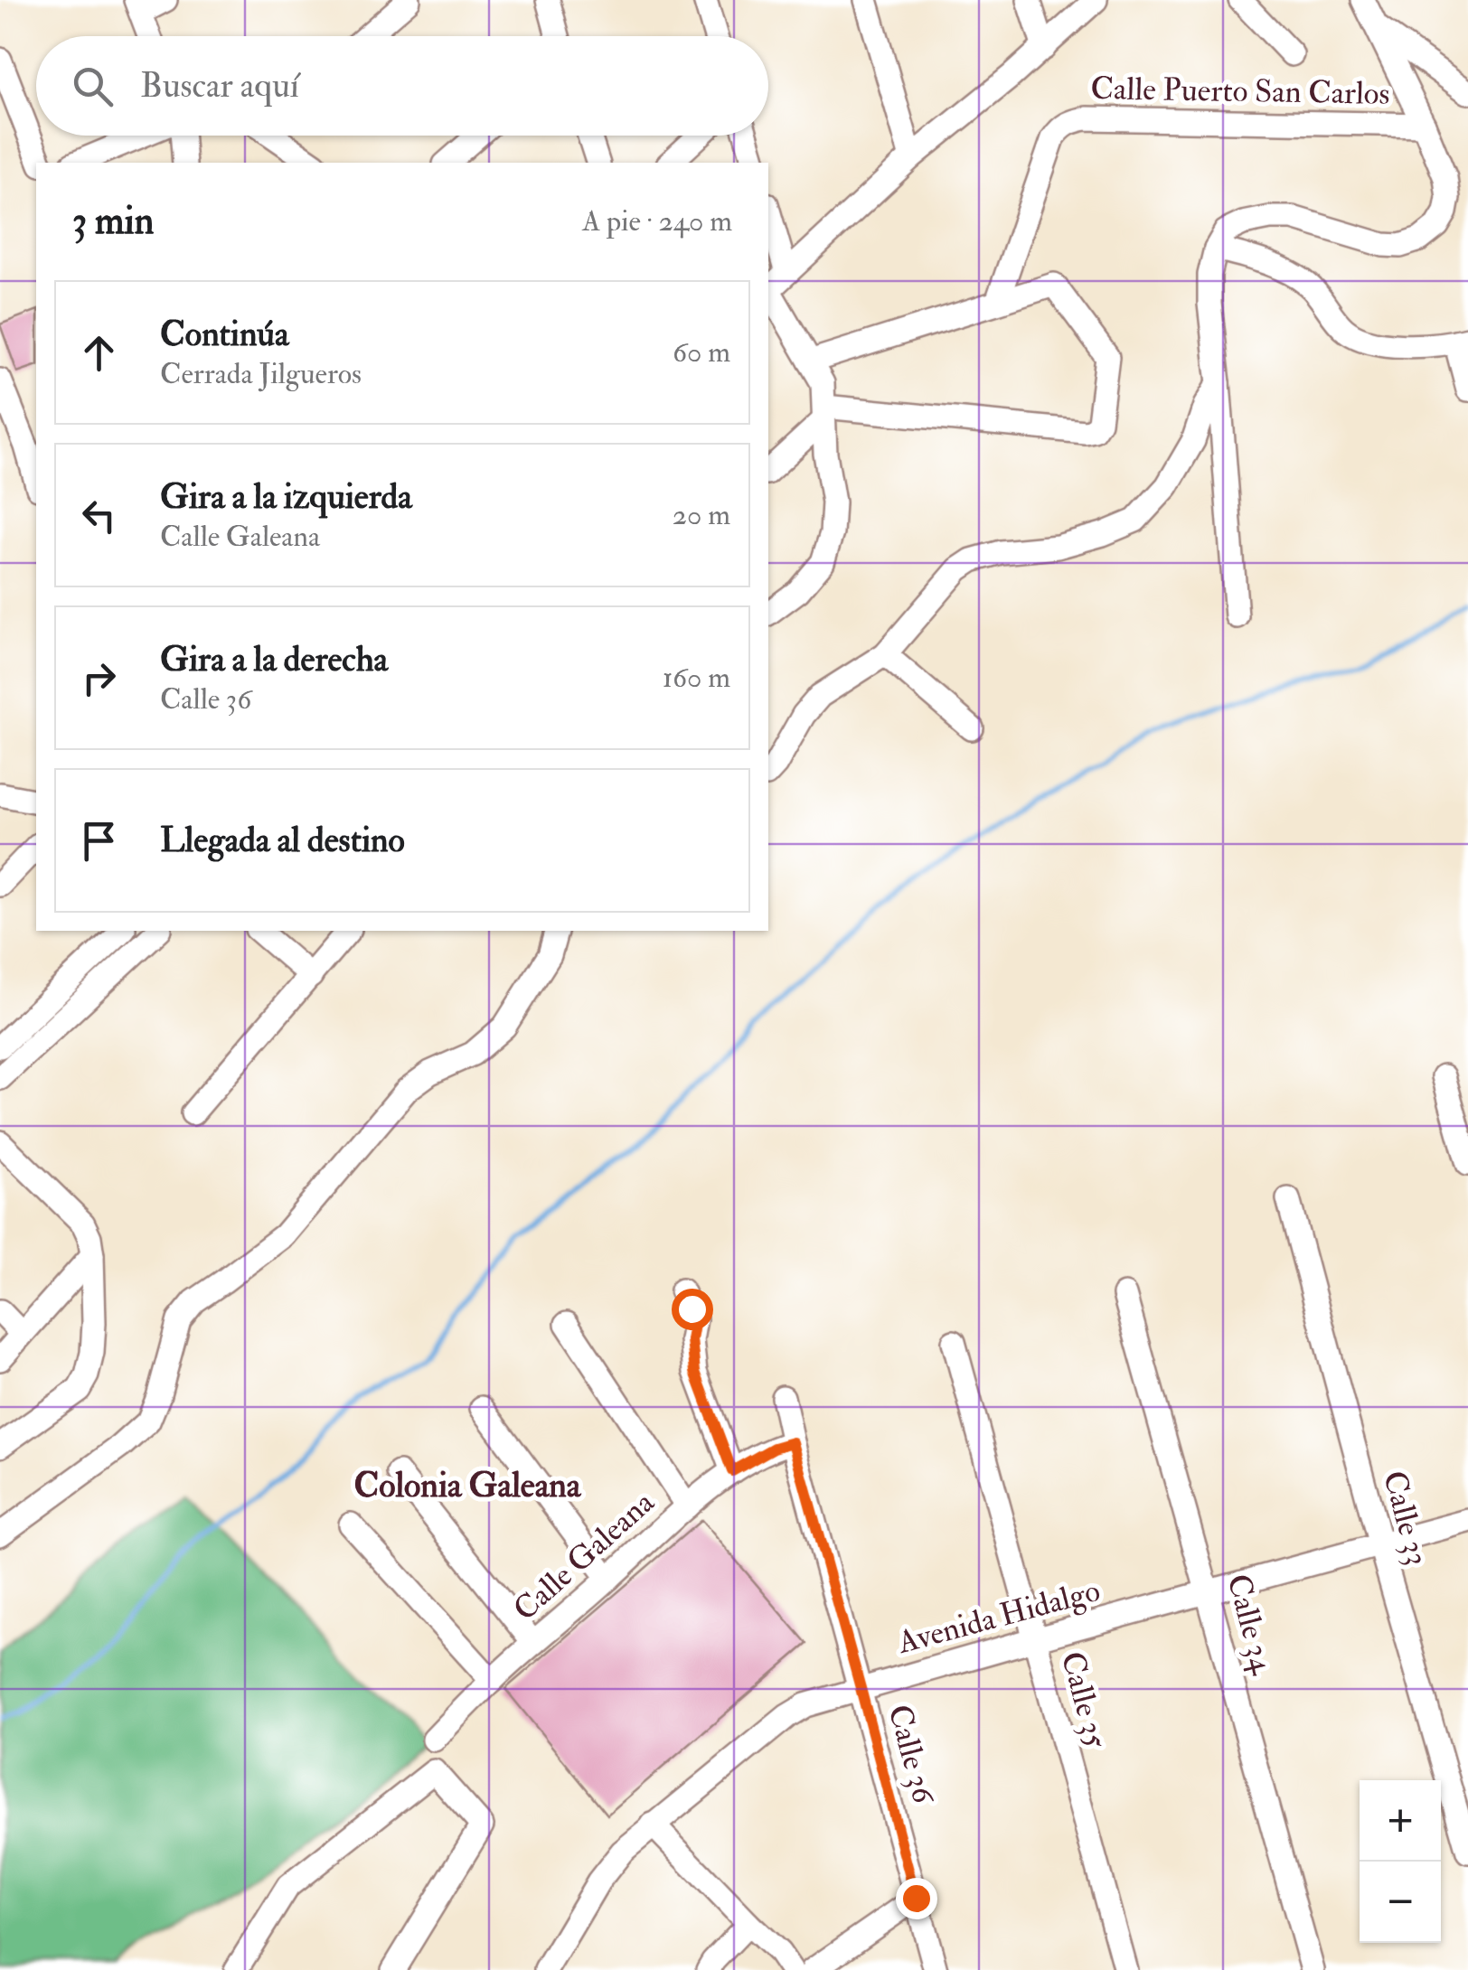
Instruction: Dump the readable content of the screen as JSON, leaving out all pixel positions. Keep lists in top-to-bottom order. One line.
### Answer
{"streets":{"street":["Calle Puerto San Carlos","Calle 33","Calle Galeana","Avenida Hidalgo","Calle 34","Calle 35","Calle 36"]},"crossings":[["Calle 33","Avenida Hidalgo"],["Calle Galeana","Calle 36"],["Avenida Hidalgo","Calle 34"],["Avenida Hidalgo","Calle 35"],["Avenida Hidalgo","Calle 36"]],"districts":["Colonia Galeana"],"page":{"search":"Buscar aquí","heading":["3 min","A pie · 240 m"],"list":[["Continúa","Cerrada Jilgueros","60 m"],["Gira a la izquierda","Calle Galeana","20 m"],["Gira a la derecha","Calle 36","160 m"],"Llegada al destino"],"map_buttons":["+","−"]}}
